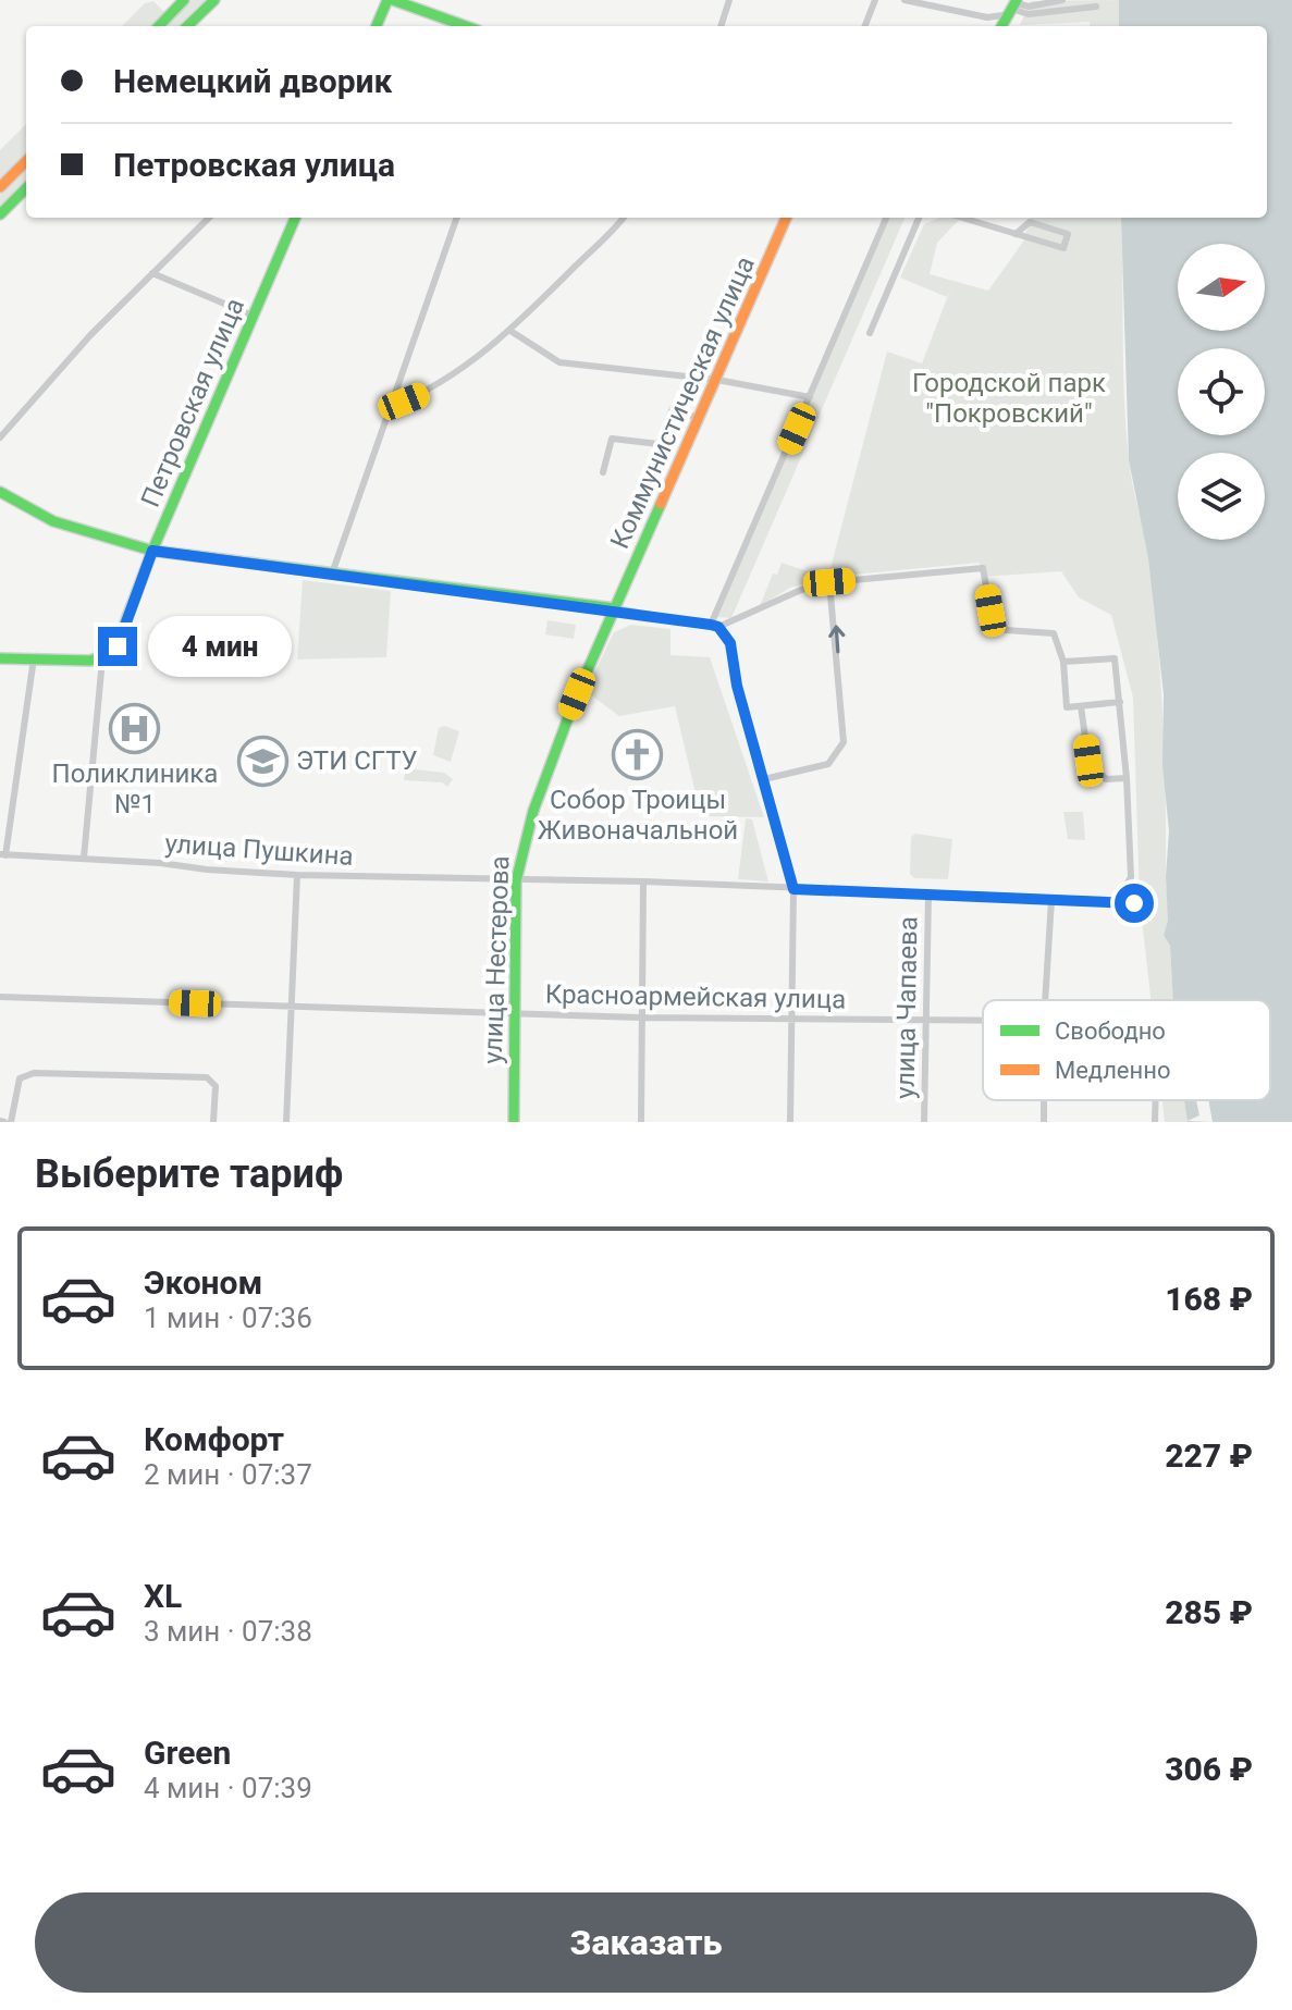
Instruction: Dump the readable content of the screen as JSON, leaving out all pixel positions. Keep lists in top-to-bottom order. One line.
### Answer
{"streets":{"main road":["Петровская улица","Коммунистическая улица","улица Нестерова"],"street":["улица Пушкина","Красноармейская улица","улица Чапаева"]},"crossings":[["Коммунистическая улица","улица Нестерова"],["улица Пушкина","улица Нестерова"],["улица Нестерова","Красноармейская улица"],["Красноармейская улица","улица Чапаева"]],"parks":["Городской парк \"Покровский\""],"places":{"hospital":["Поликлиника №1"],"church":["Собор Троицы Живоначальной"],"school or university":["ЭТИ СГТУ"]},"legend":["Свободно","Медленно"],"north":"right","page":{"banner":["Немецкий дворик","Петровская улица"],"bubble":"4 мин","heading":"Выберите тариф","list":[{"name":"Эконом","note":"1 мин · 07:36","value":"168 ₽"},{"name":"Комфорт","note":"2 мин · 07:37","value":"227 ₽"},{"name":"XL","note":"3 мин · 07:38","value":"285 ₽"},{"name":"Green","note":"4 мин · 07:39","value":"306 ₽"}],"buttons":"Заказать"}}
